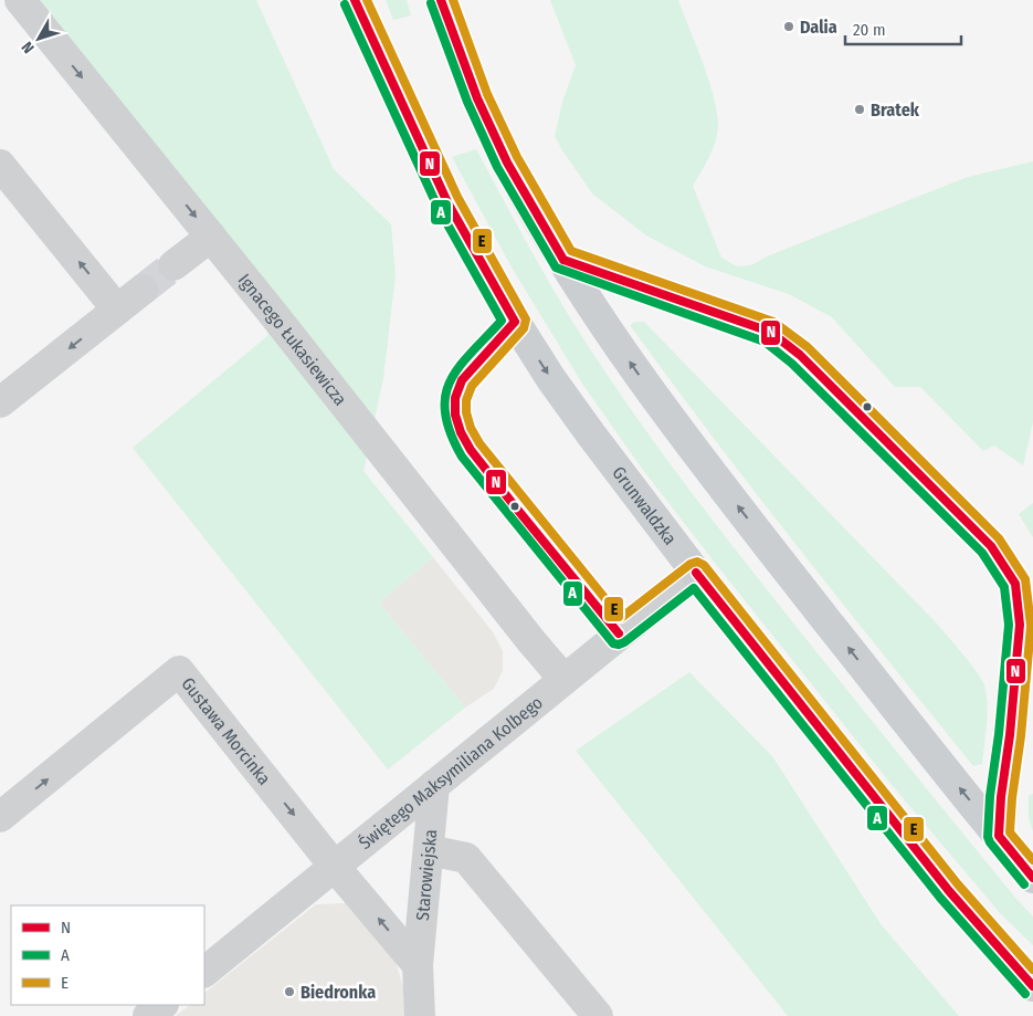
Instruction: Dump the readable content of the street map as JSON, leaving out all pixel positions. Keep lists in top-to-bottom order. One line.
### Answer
{"streets":{"main road":["Grunwaldzka"],"street":["Ignacego Łukasiewicza","Gustawa Morcinka","Świętego Maksymiliana Kolbego","Starowiejska"]},"crossings":[["Ignacego Łukasiewicza","Świętego Maksymiliana Kolbego"],["Grunwaldzka","Świętego Maksymiliana Kolbego"],["Gustawa Morcinka","Świętego Maksymiliana Kolbego"],["Gustawa Morcinka","Starowiejska"],["Świętego Maksymiliana Kolbego","Starowiejska"]],"places":["Dalia","Bratek","Biedronka"],"lines":["transit line N","transit line E","transit line A"],"legend":["N","A","E"],"scale_bar":"20 m","north":"bottom left"}
